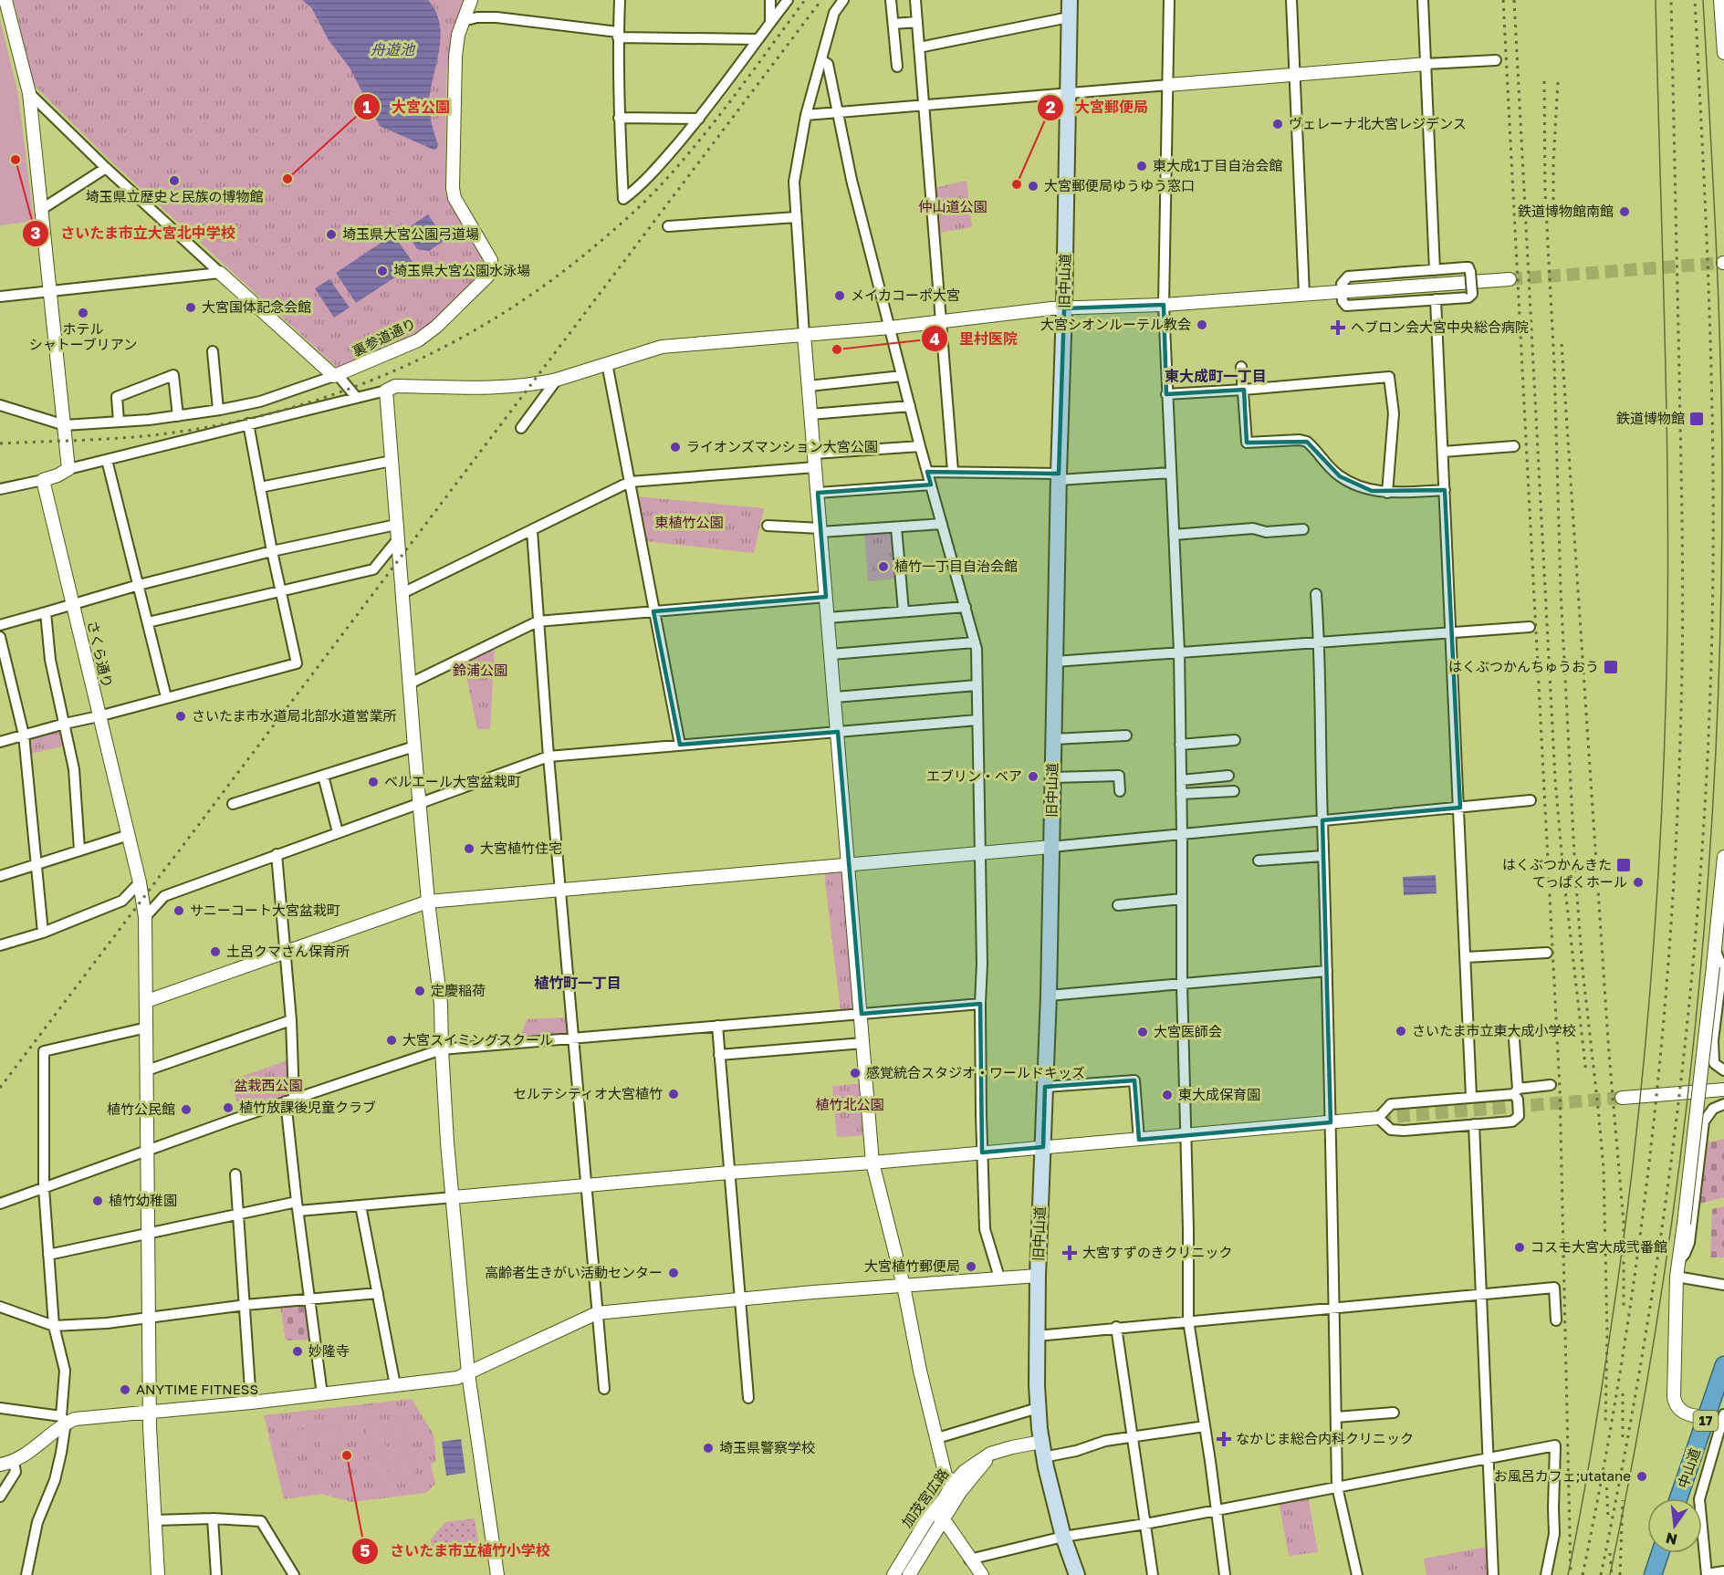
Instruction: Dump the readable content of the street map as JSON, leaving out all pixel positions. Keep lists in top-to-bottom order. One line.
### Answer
{"streets":{"highway":["17","中山道"],"main road":["旧中山道"],"street":["裏参道通り","さくら通り","加茂宮広路"]},"crossings":[["旧中山道","加茂宮広路"]],"districts":["東大成町一丁目","植竹町一丁目"],"water":["舟遊池"],"parks":["仲山道公園","東植竹公園","鈴浦公園","盆栽西公園","植竹北公園"],"places":{"other":["ヴェレーナ北大宮レジデンス","さいたま市立大宮北中学校","東大成1丁目自治会館","大宮公園","埼玉県立歴史と民族の博物館","大宮郵便局","大宮郵便局ゆうゆう窓口","鉄道博物館南館","埼玉県大宮公園弓道場","埼玉県大宮公園水泳場","メイカコーポ大宮","大宮国体記念会館","ホテル シャトーブリアン","大宮シオンルーテル教会","里村医院","ライオンズマンション大宮公園","植竹一丁目自治会館","さいたま市水道局北部水道営業所","エブリン・ベア","ベルエール大宮盆栽町","大宮植竹住宅","てっぱくホール","サニーコート大宮盆栽町","土呂クマさん保育所","定慶稲荷","さいたま市立東大成小学校","大宮医師会","大宮スイミングスクール","感覚統合スタジオ・ワールドキッズ","セルテシティオ大宮植竹","東大成保育園","植竹放課後児童クラブ","植竹公民館","植竹幼稚園","コスモ大宮大成弐番館","大宮植竹郵便局","高齢者生きがい活動センター","妙隆寺","ANYTIME FITNESS","埼玉県警察学校","さいたま市立植竹小学校","お風呂カフェ;utatane"],"health":["ヘブロン会大宮中央総合病院","大宮すずのきクリニック","なかじま総合内科クリニック"],"transit":["鉄道博物館","はくぶつかんちゅうおう","はくぶつかんきた"]},"north":"bottom"}
